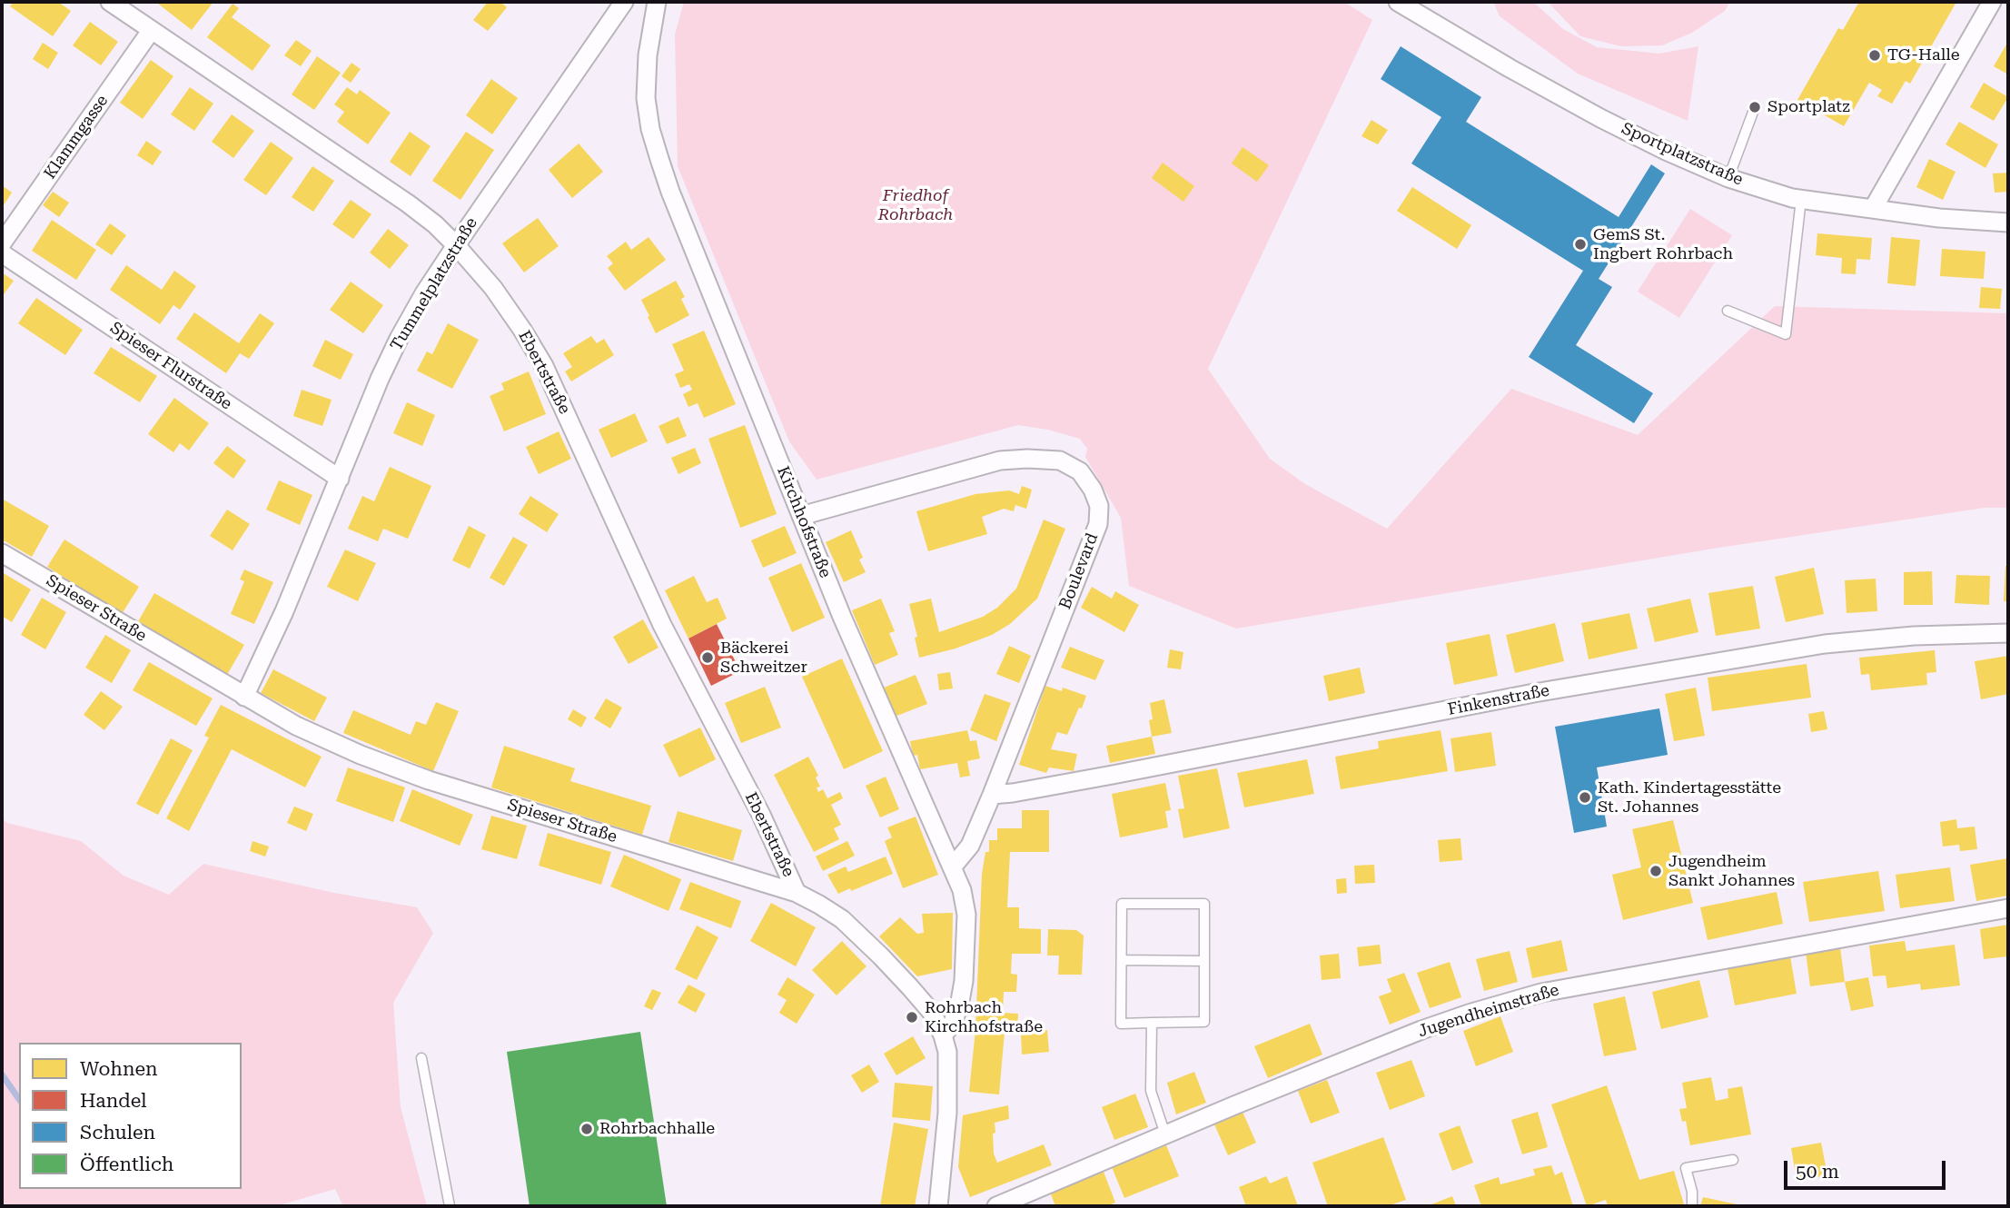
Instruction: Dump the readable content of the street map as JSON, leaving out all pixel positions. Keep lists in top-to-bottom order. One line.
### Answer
{"streets":{"street":["Klammgasse","Sportplatzstraße","Tummelplatzstraße","Spieser Flurstraße","Ebertstraße","Kirchhofstraße","Boulevard","Spieser Straße","Finkenstraße","Jugendheimstraße"]},"crossings":[["Klammgasse","Ebertstraße"],["Tummelplatzstraße","Spieser Flurstraße"],["Tummelplatzstraße","Ebertstraße"],["Tummelplatzstraße","Spieser Straße"],["Ebertstraße","Spieser Straße"],["Kirchhofstraße","Boulevard"],["Kirchhofstraße","Spieser Straße"],["Boulevard","Finkenstraße"]],"parks":["Friedhof Rohrbach"],"places":["TG-Halle","Sportplatz","GemS St. Ingbert Rohrbach","Bäckerei Schweitzer","Kath. Kindertagesstätte St. Johannes","Jugendheim Sankt Johannes","Rohrbach Kirchhofstraße","Rohrbachhalle"],"legend":["Wohnen","Handel","Schulen","Öffentlich"],"scale_bar":"50 m"}
